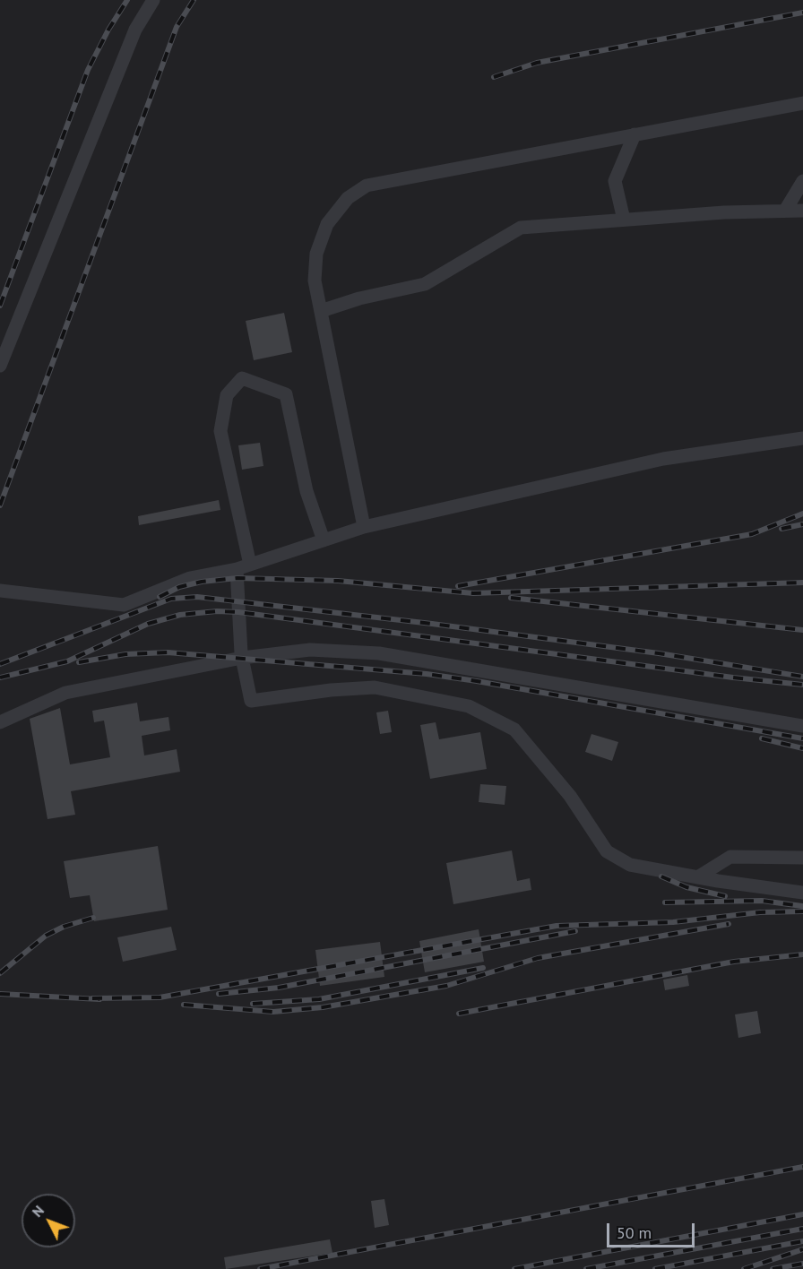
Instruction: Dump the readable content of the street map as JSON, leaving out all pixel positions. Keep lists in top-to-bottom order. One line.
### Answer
{"scale_bar":"50 m","north":"top left"}
